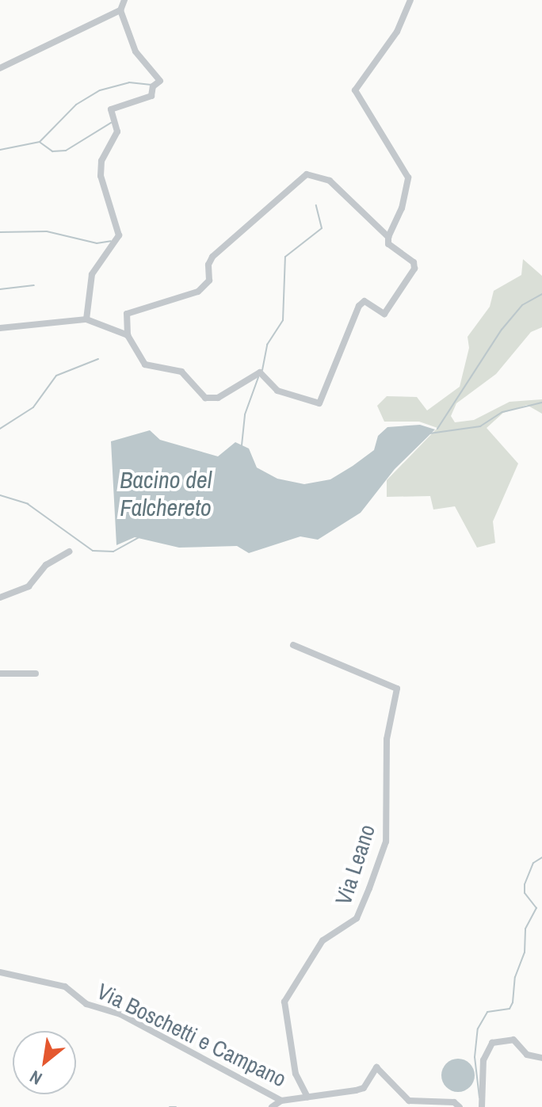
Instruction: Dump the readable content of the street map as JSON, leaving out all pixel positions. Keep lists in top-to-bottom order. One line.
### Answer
{"streets":{"street":["Via Leano","Via Boschetti e Campano"]},"crossings":[["Via Leano","Via Boschetti e Campano"]],"water":["Bacino del Falchereto"],"north":"bottom left"}
